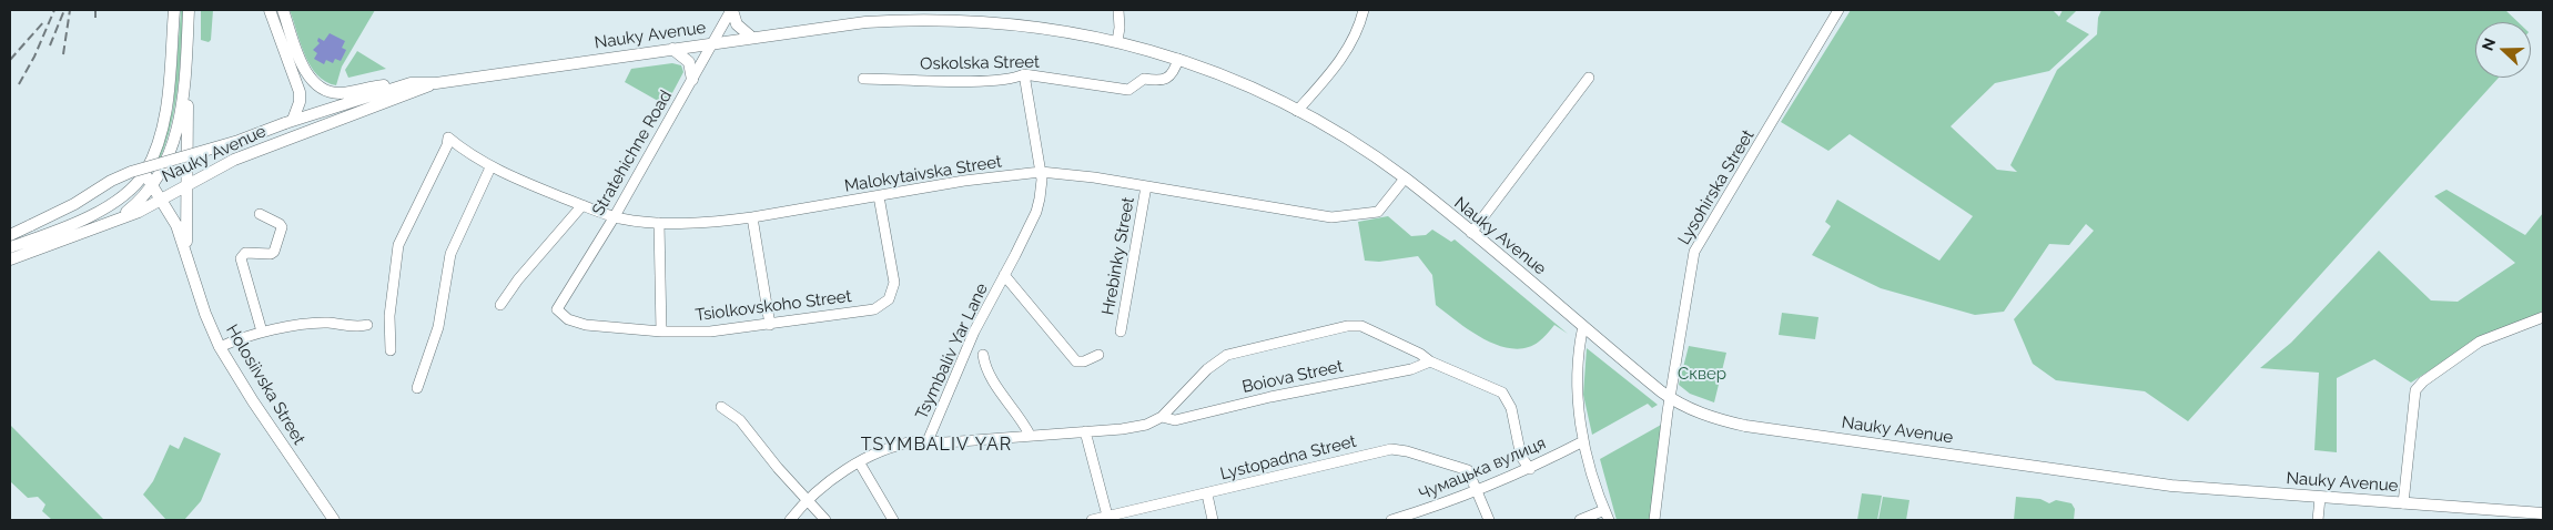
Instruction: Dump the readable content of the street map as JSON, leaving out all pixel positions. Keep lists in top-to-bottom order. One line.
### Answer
{"streets":{"main road":["Nauky Avenue","Holosiivska Street"],"street":["Oskolska Street","Stratehichne Road","Malokytaivska Street","Lysohirska Street","Hrebinky Street","Tsiolkovskoho Street","Tsymbaliv Yar Lane","Boiova Street","Lystopadna Street","Чумацька вулиця"]},"crossings":[["Nauky Avenue","Oskolska Street"],["Nauky Avenue","Stratehichne Road"],["Nauky Avenue","Malokytaivska Street"],["Nauky Avenue","Lysohirska Street"],["Nauky Avenue","Holosiivska Street"],["Oskolska Street","Tsymbaliv Yar Lane"],["Stratehichne Road","Malokytaivska Street"],["Stratehichne Road","Tsiolkovskoho Street"],["Malokytaivska Street","Hrebinky Street"],["Malokytaivska Street","Tsiolkovskoho Street"],["Malokytaivska Street","Tsymbaliv Yar Lane"],["Lystopadna Street","Чумацька вулиця"]],"districts":["TSYMBALIV YAR"],"parks":["Сквер"],"north":"left"}
